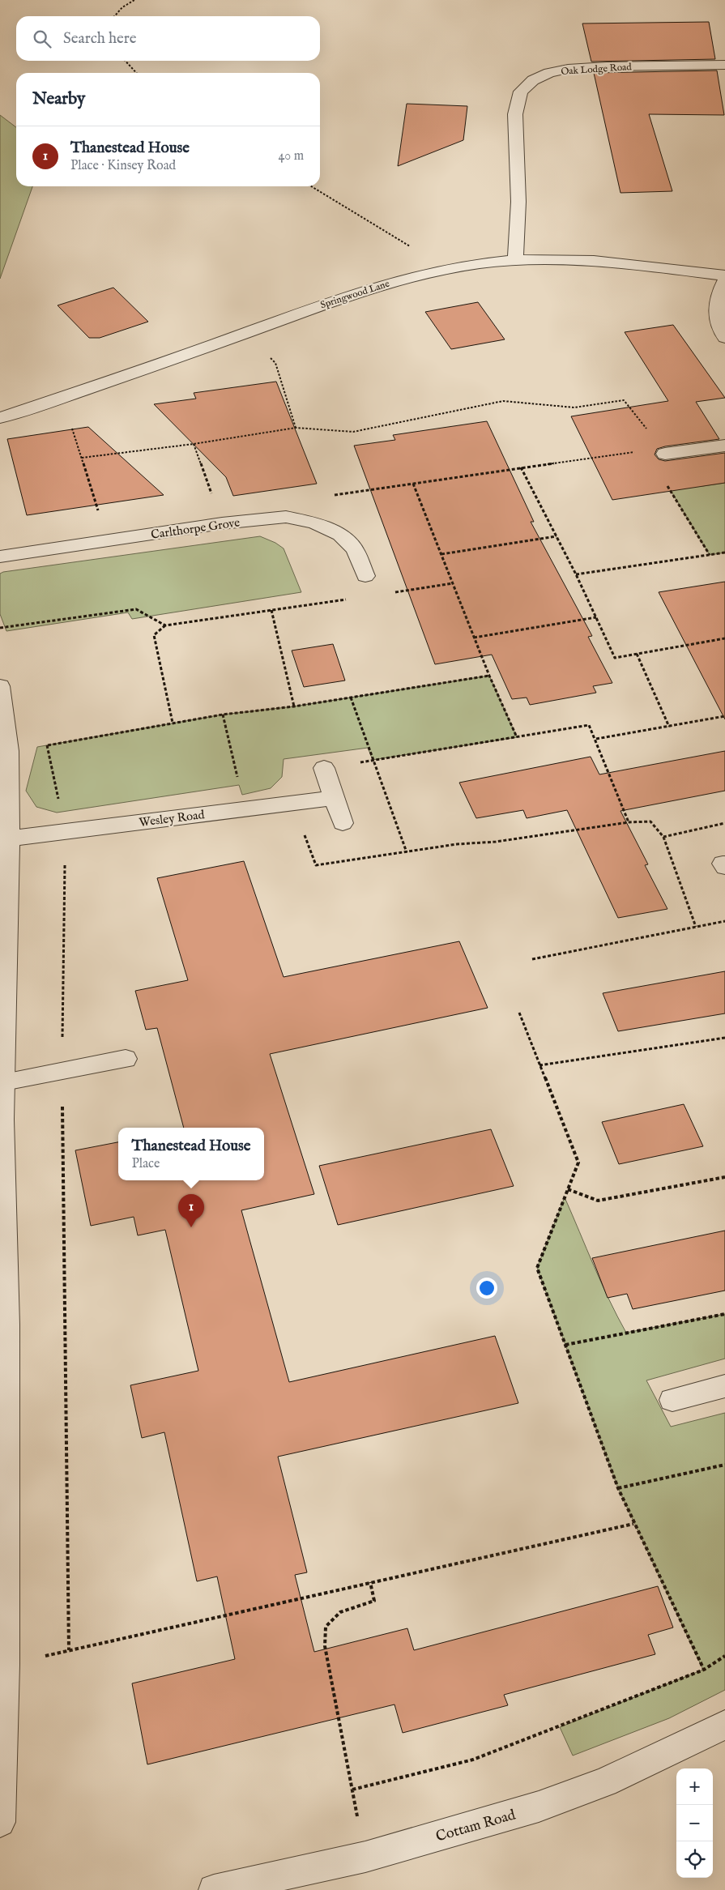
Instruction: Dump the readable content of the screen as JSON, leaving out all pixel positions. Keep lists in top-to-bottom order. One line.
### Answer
{"streets":{"street":["Oak Lodge Road","Springwood Lane","Carlthorpe Grove","Wesley Road","Cottam Road"]},"crossings":[["Oak Lodge Road","Springwood Lane"]],"page":{"search":"Search here","heading":"Nearby","list":[{"mark":"1","name":"Thanestead House","note":"Place · Kinsey Road","value":"40 m"}],"popup":["Thanestead House","Place"],"pins":"1","map_buttons":["+","−"]}}
